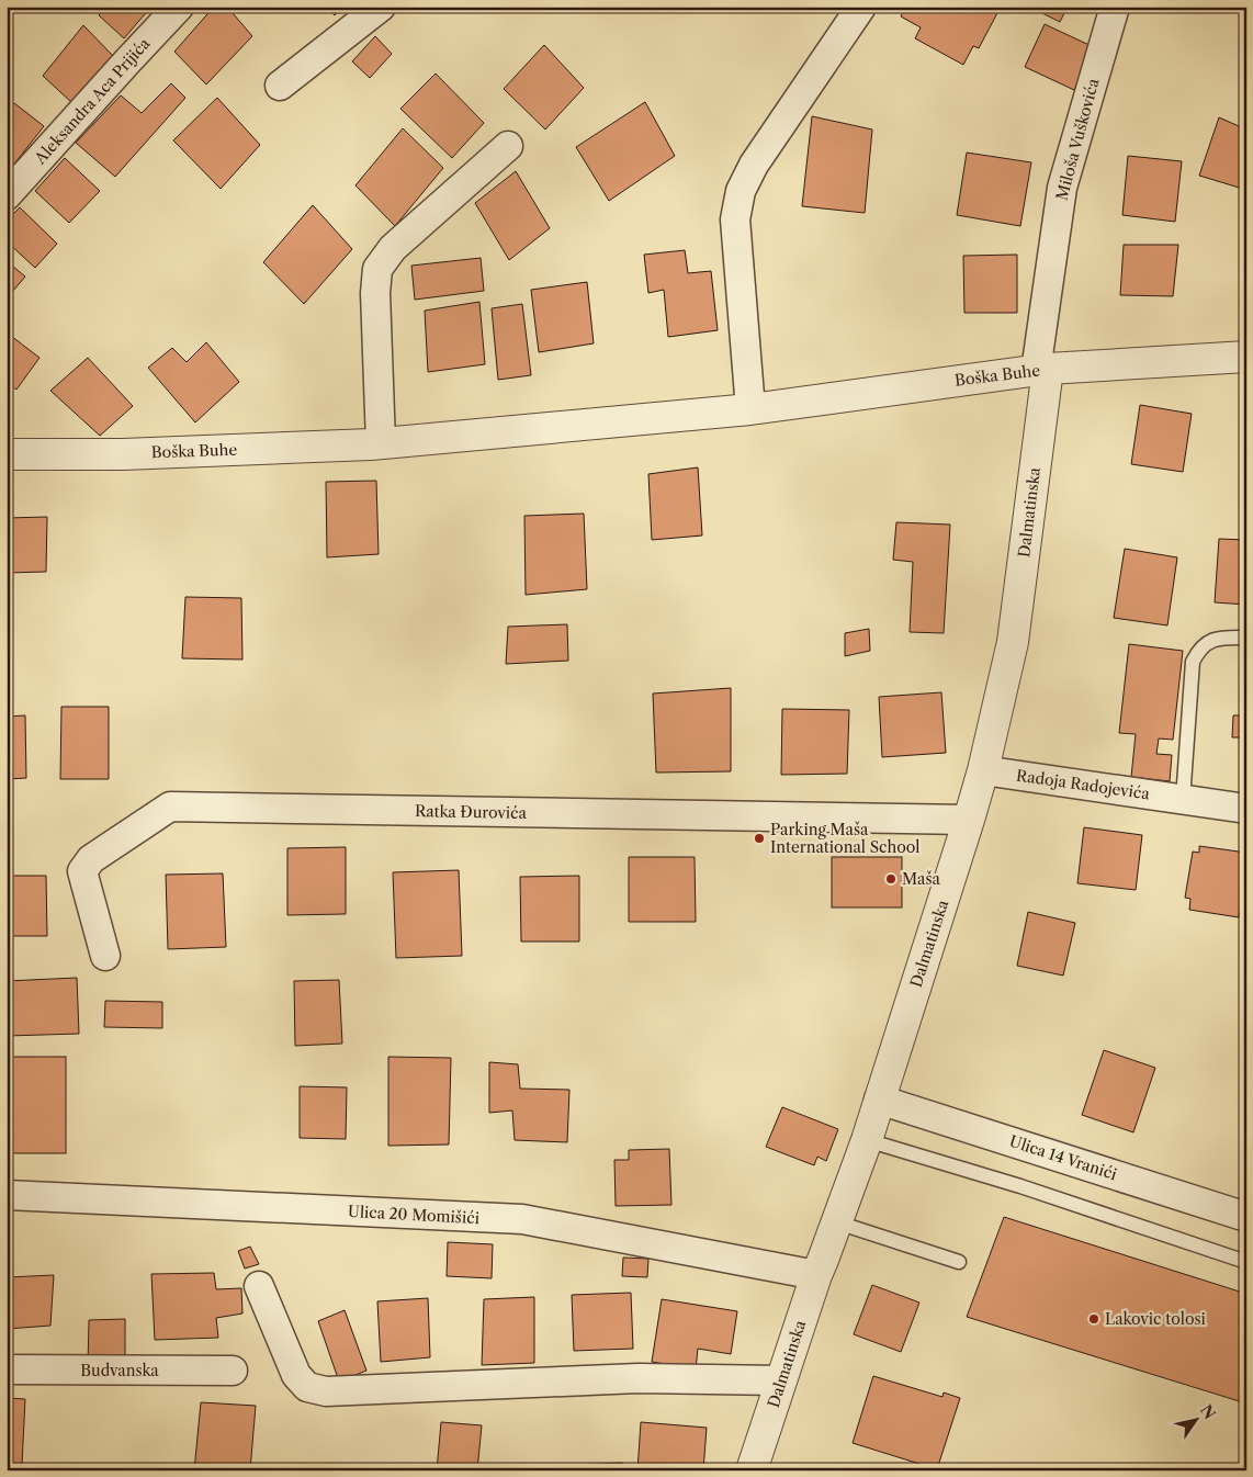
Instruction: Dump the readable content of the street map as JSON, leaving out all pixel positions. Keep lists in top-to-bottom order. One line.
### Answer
{"streets":{"street":["Aleksandra Aca Prijića","Miloša Vuškovića","Boška Buhe","Dalmatinska","Radoja Radojevića","Ratka Đurovića","Ulica 14 Vranići","Ulica 20 Momišići","Budvanska"]},"crossings":[["Miloša Vuškovića","Boška Buhe"],["Miloša Vuškovića","Dalmatinska"],["Boška Buhe","Dalmatinska"],["Dalmatinska","Radoja Radojevića"],["Dalmatinska","Ratka Đurovića"],["Dalmatinska","Ulica 14 Vranići"],["Dalmatinska","Ulica 20 Momišići"]],"places":["Parking Maša International School","Maša","Lakovic tolosi"],"north":"top right"}
